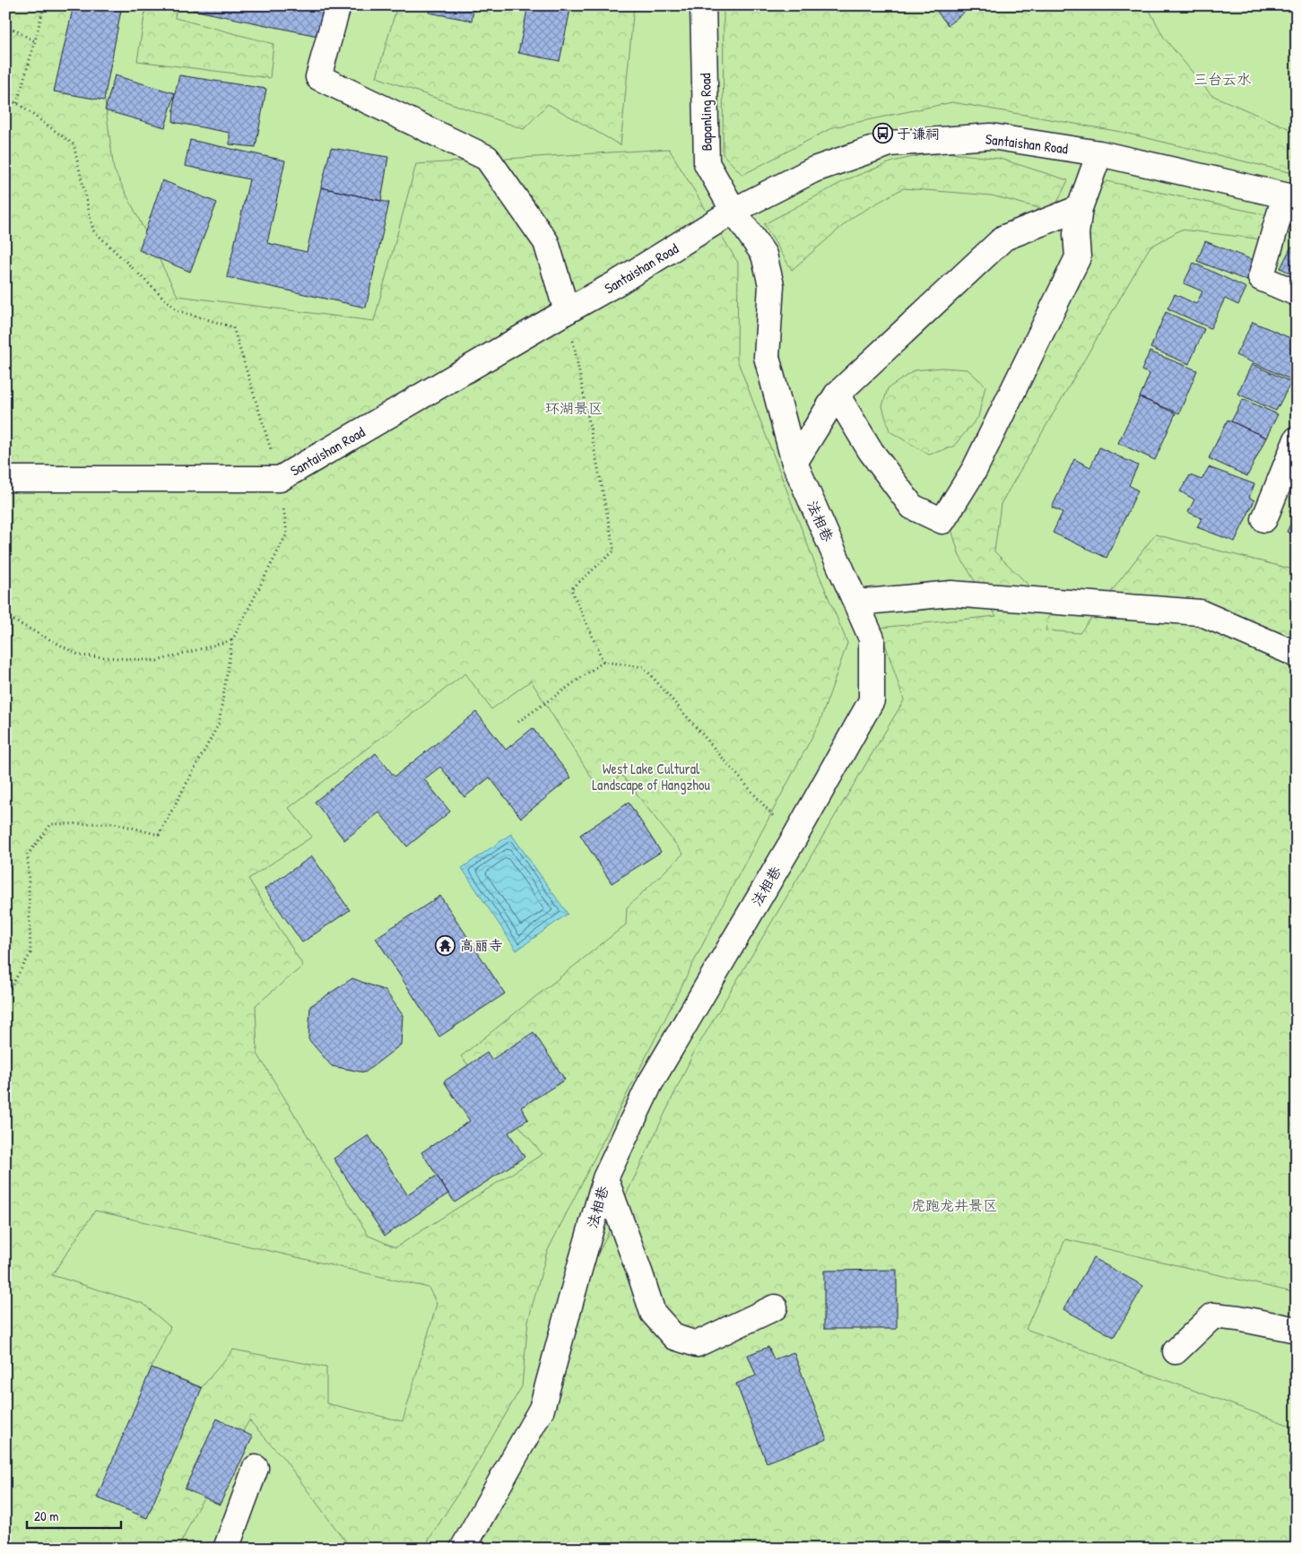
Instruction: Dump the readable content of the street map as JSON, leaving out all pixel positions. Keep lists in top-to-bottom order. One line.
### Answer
{"streets":{"street":["Bapanling Road","Santaishan Road","法相巷"]},"crossings":[["Bapanling Road","Santaishan Road"],["Bapanling Road","法相巷"],["Santaishan Road","法相巷"]],"parks":["三台云水","环湖景区","West Lake Cultural Landscape of Hangzhou","虎跑龙井景区"],"places":{"bus stop":["于谦祠"],"temple":["高丽寺"]},"scale_bar":"20 m"}
